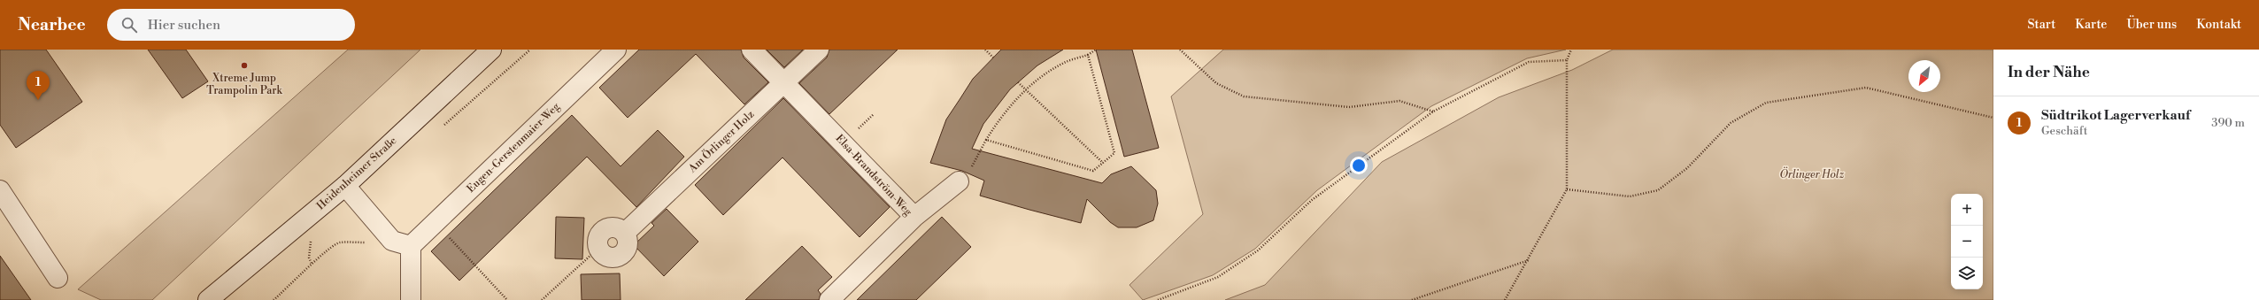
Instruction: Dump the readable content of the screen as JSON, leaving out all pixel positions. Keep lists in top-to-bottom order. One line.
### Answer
{"streets":{"street":["Am Örlinger Holz","Eugen-Gerstenmaier-Weg","Heidenheimer Straße","Elsa-Brandström-Weg"]},"crossings":[["Am Örlinger Holz","Elsa-Brandström-Weg"]],"parks":["Örlinger Holz"],"places":["Xtreme Jump Trampolin Park"],"north":"bottom left","page":{"header":"Nearbee","search":"Hier suchen","nav":["Start","Karte","Über uns","Kontakt"],"heading":"In der Nähe","pins":"1","list":[{"mark":"1","name":"Südtrikot Lagerverkauf","note":"Geschäft","value":"390 m"}],"map_buttons":["+","−"]}}
